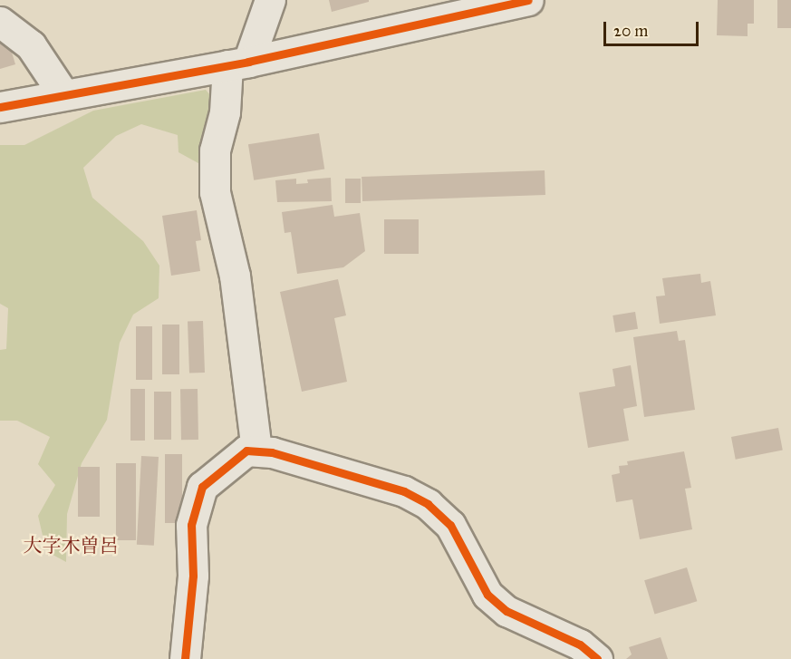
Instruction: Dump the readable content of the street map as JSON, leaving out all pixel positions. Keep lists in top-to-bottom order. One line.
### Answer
{"districts":["大字木曽呂"],"scale_bar":"20 m"}
